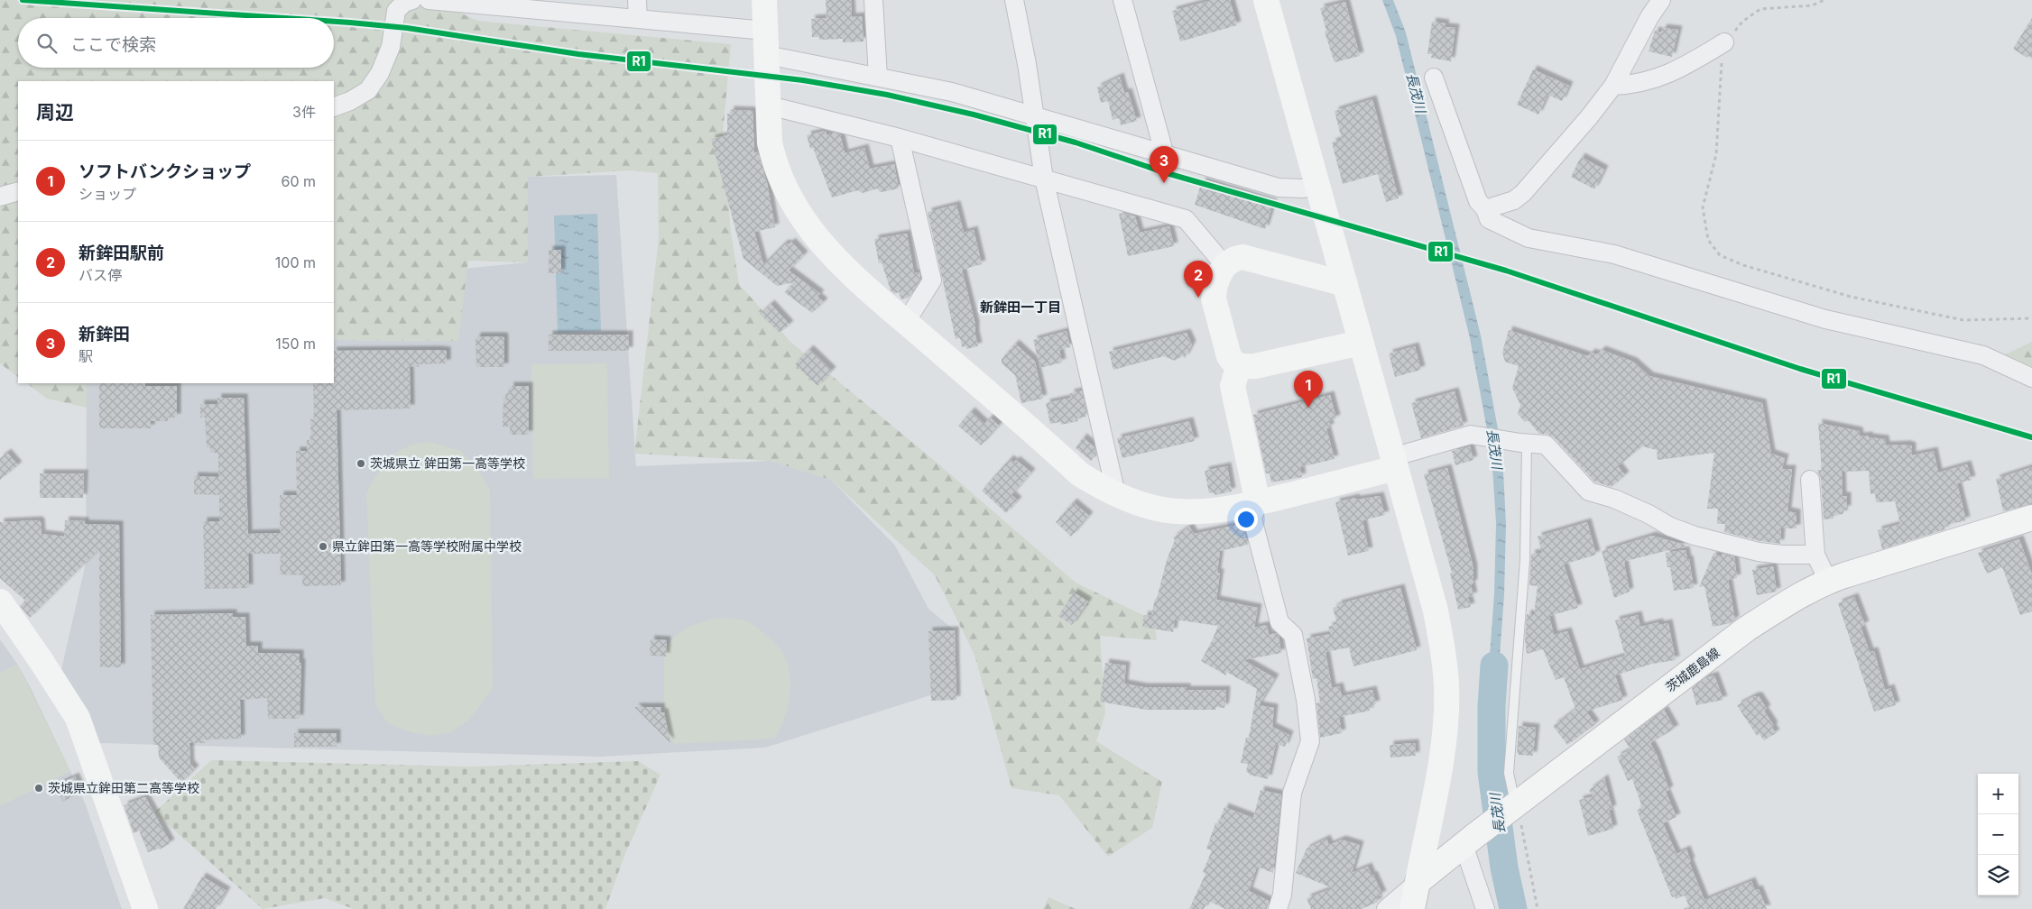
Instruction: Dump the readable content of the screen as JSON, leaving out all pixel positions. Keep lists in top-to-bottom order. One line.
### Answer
{"streets":{"street":["茨城鹿島線"]},"districts":["新鉾田一丁目"],"water":["長茂川"],"places":["茨城県立 鉾田第一高等学校","県立鉾田第一高等学校附属中学校","茨城県立鉾田第二高等学校"],"lines":["transit line R1"],"page":{"search":"ここで検索","heading":["周辺","3件"],"list":[{"mark":"1","name":"ソフトバンクショップ","note":"ショップ","value":"60 m"},{"mark":"2","name":"新鉾田駅前","note":"バス停","value":"100 m"},{"mark":"3","name":"新鉾田","note":"駅","value":"150 m"}],"pins":["3","2","1"],"map_buttons":["+","−"]}}
